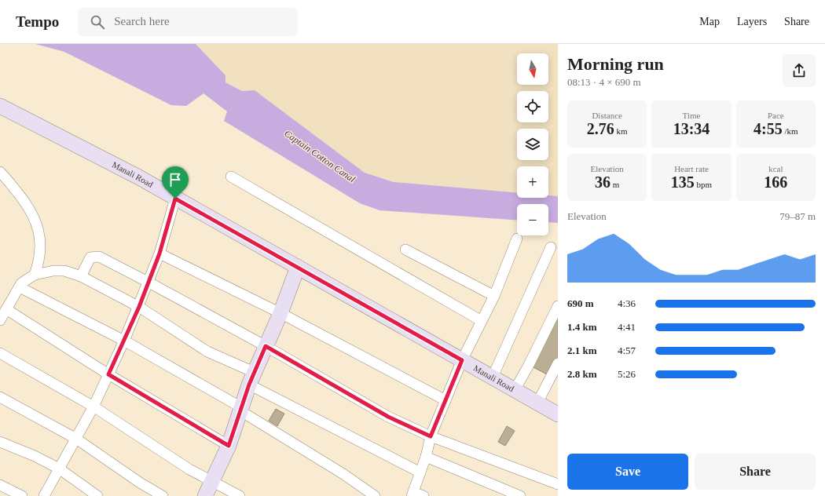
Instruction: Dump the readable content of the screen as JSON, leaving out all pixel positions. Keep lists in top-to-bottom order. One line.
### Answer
{"streets":{"main road":["Manali Road"]},"water":["Captain Cotton Canal"],"north":"bottom","page":{"header":"Tempo","search":"Search here","nav":["Map","Layers","Share"],"heading":["Morning run","08:13 · 4 × 690 m"],"map_buttons":["+","−"],"stats":[["Distance","2.76 km"],["Time","13:34"],["Pace","4:55 /km"],["Elevation","36 m"],["Heart rate","135 bpm"],["kcal","166"]],"chart":["Elevation","79–87 m"],"list":[{"name":"690 m","note":"4:36"},{"name":"1.4 km","note":"4:41"},{"name":"2.1 km","note":"4:57"},{"name":"2.8 km","note":"5:26"}],"buttons":["Save","Share"]}}
